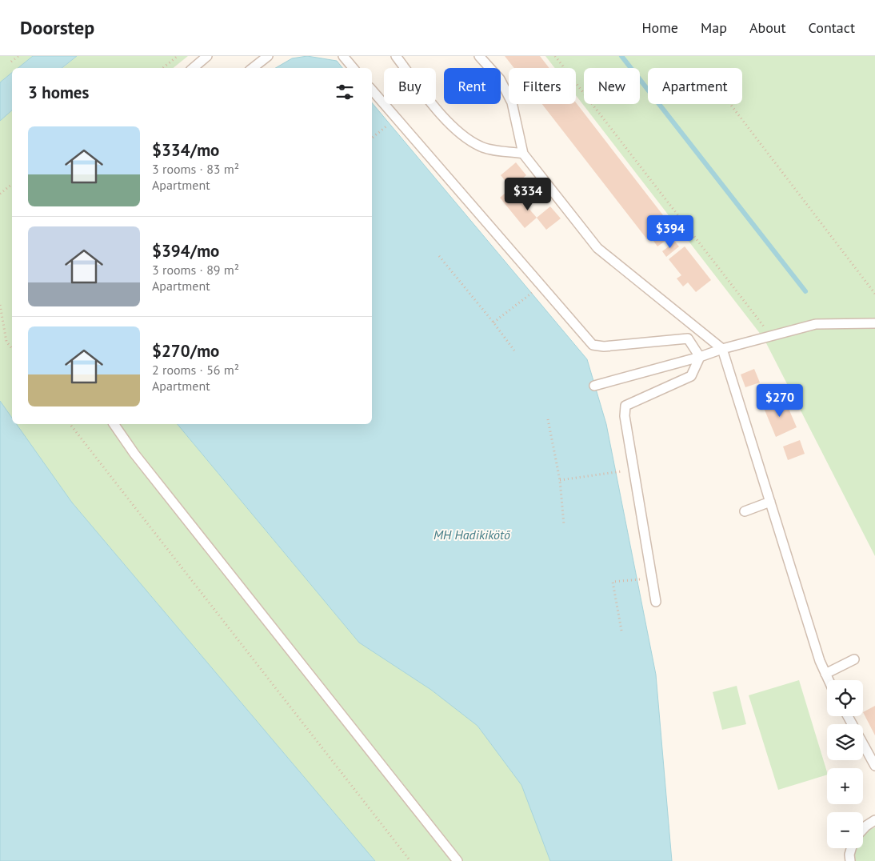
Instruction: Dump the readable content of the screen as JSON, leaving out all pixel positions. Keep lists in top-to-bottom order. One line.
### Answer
{"water":["MH Hadikikötő"],"page":{"header":"Doorstep","nav":["Home","Map","About","Contact"],"chip":["Buy","Rent","Filters","New","Apartment"],"heading":"3 homes","list":[{"name":"$334/mo","note":"3 rooms · 83 m² · Apartment"},{"name":"$394/mo","note":"3 rooms · 89 m² · Apartment"},{"name":"$270/mo","note":"2 rooms · 56 m² · Apartment"}],"price":["$334","$394","$270"],"map_buttons":["+","−"]}}
